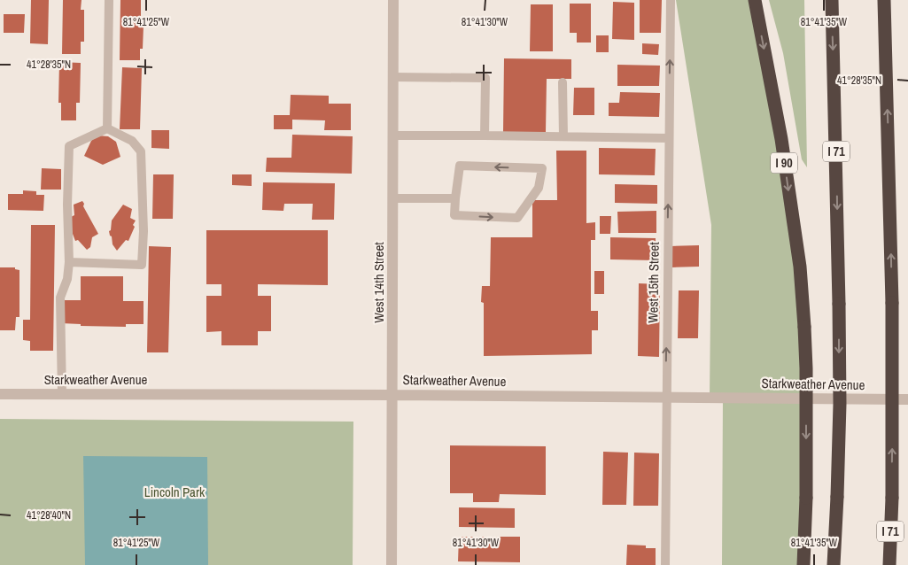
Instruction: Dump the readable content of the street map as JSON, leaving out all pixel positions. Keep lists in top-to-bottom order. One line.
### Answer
{"streets":{"highway":["I 71","I 90"],"street":["West 14th Street","Starkweather Avenue"],"lane":["West 15th Street"]},"crossings":[["West 14th Street","Starkweather Avenue"],["West 15th Street","Starkweather Avenue"]],"one_way":["West 15th Street"],"parks":["Lincoln Park"],"coordinates":["81°41'25\"W","81°41'30\"W","81°41'35\"W","41°28'35\"N","41°28'40\"N"]}
